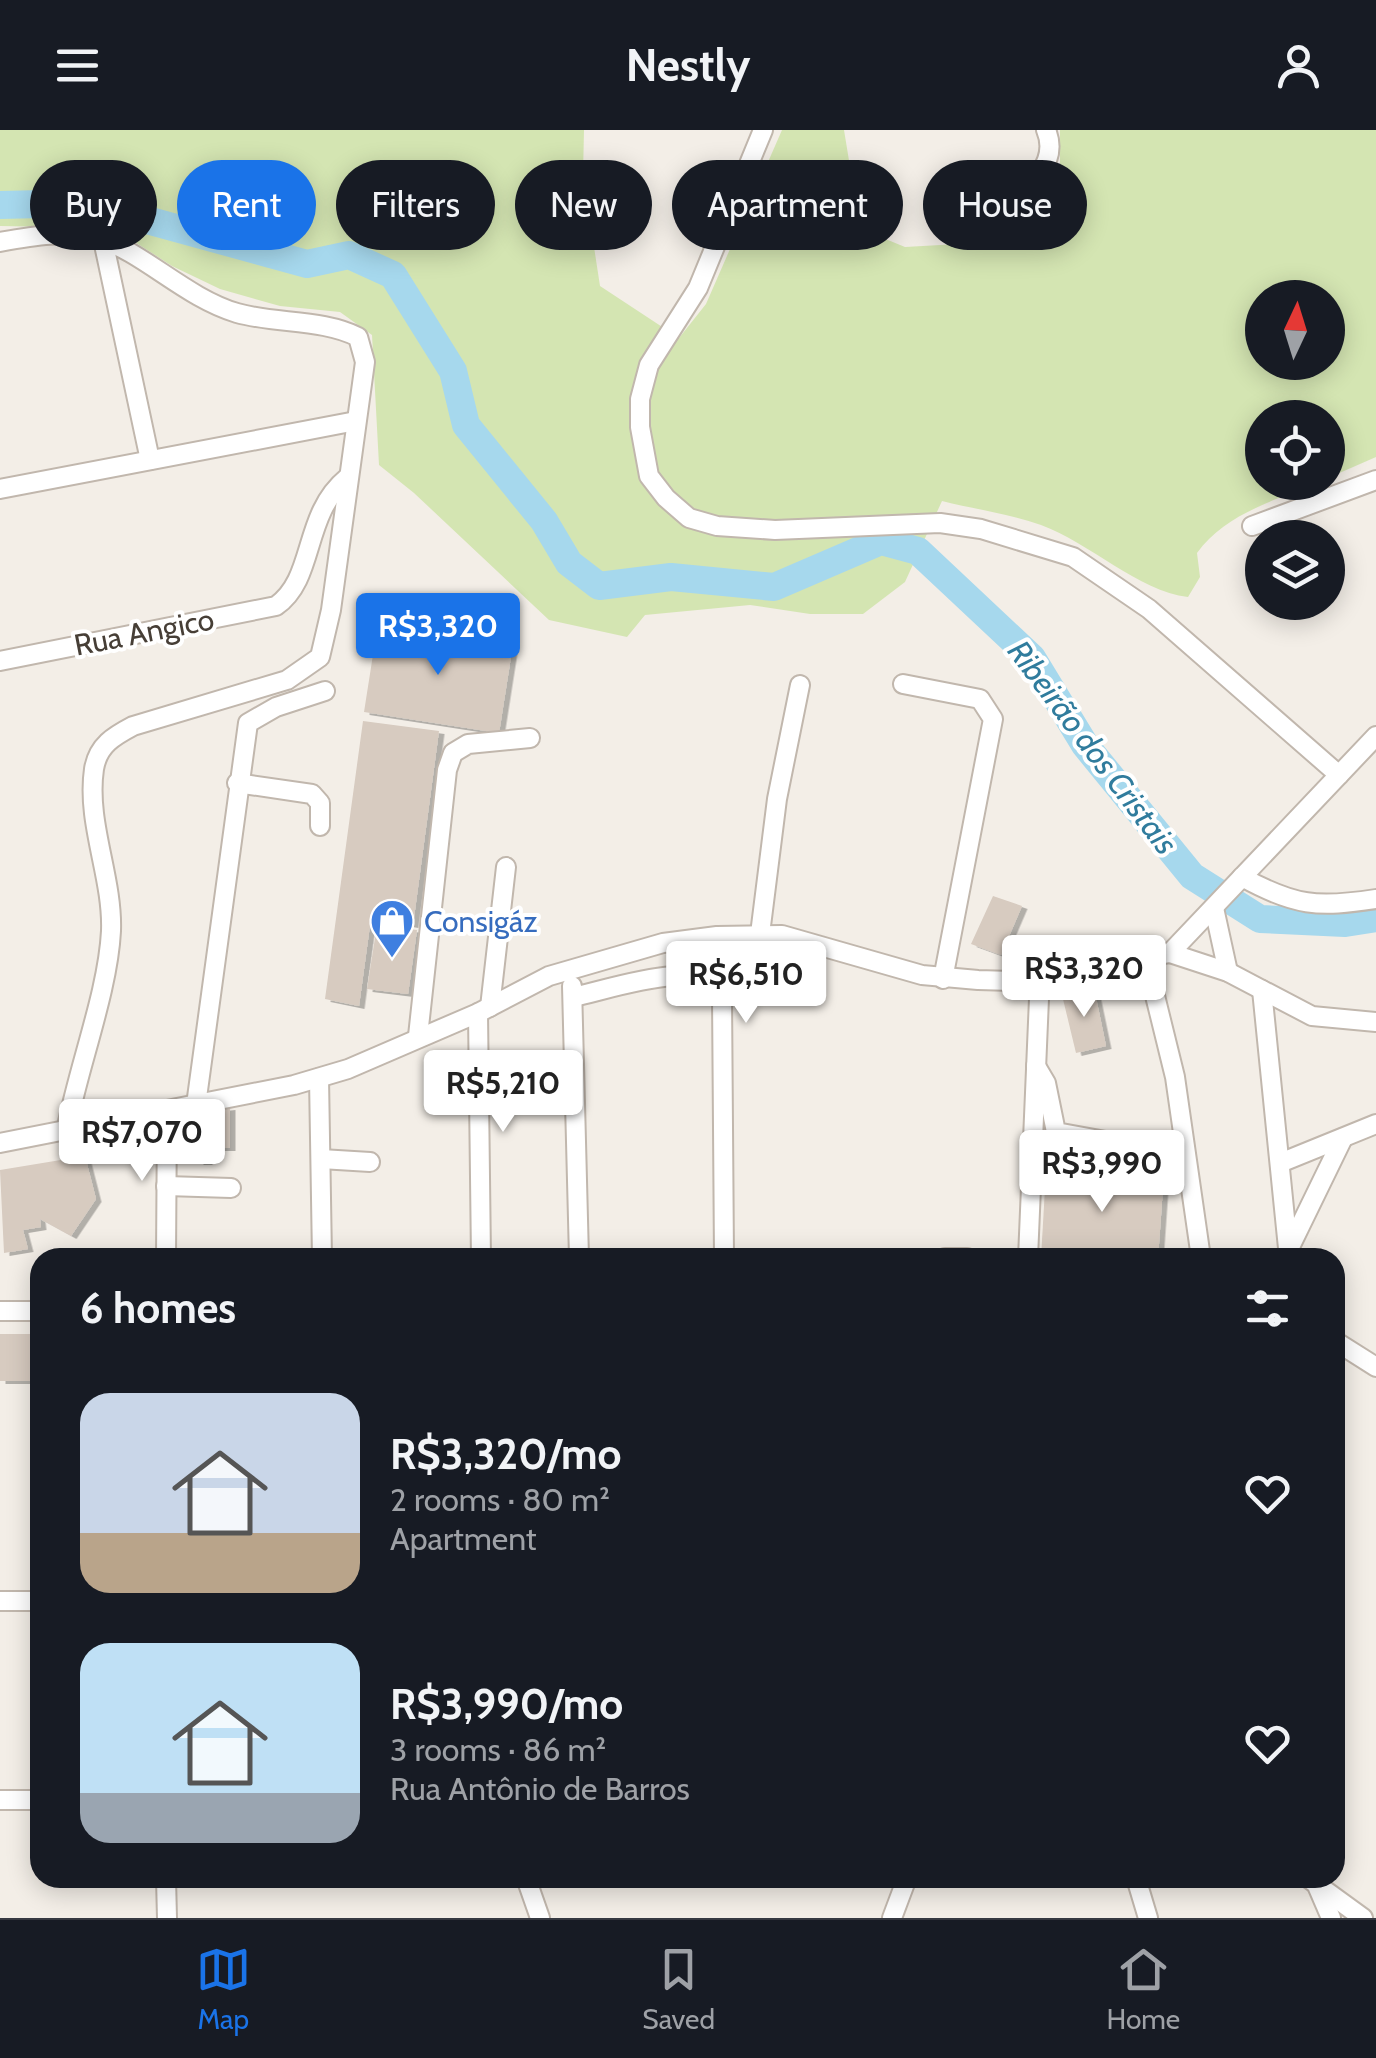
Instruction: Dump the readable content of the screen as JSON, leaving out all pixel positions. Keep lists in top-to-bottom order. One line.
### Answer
{"streets":{"street":["Rua Angico"]},"water":["Ribeirão dos Cristais"],"places":{"shop":["Consigáz"]},"north":"top","page":{"header":"Nestly","chip":["Buy","Rent","Filters","New","Apartment","House"],"price":["R$3,320","R$3,320","R$6,510","R$5,210","R$7,070","R$3,990"],"heading":"6 homes","list":[{"name":"R$3,320/mo","note":"2 rooms · 80 m² · Apartment"},{"name":"R$3,990/mo","note":"3 rooms · 86 m² · Rua Antônio de Barros"}],"tabs":["Map","Saved","Home"]}}
